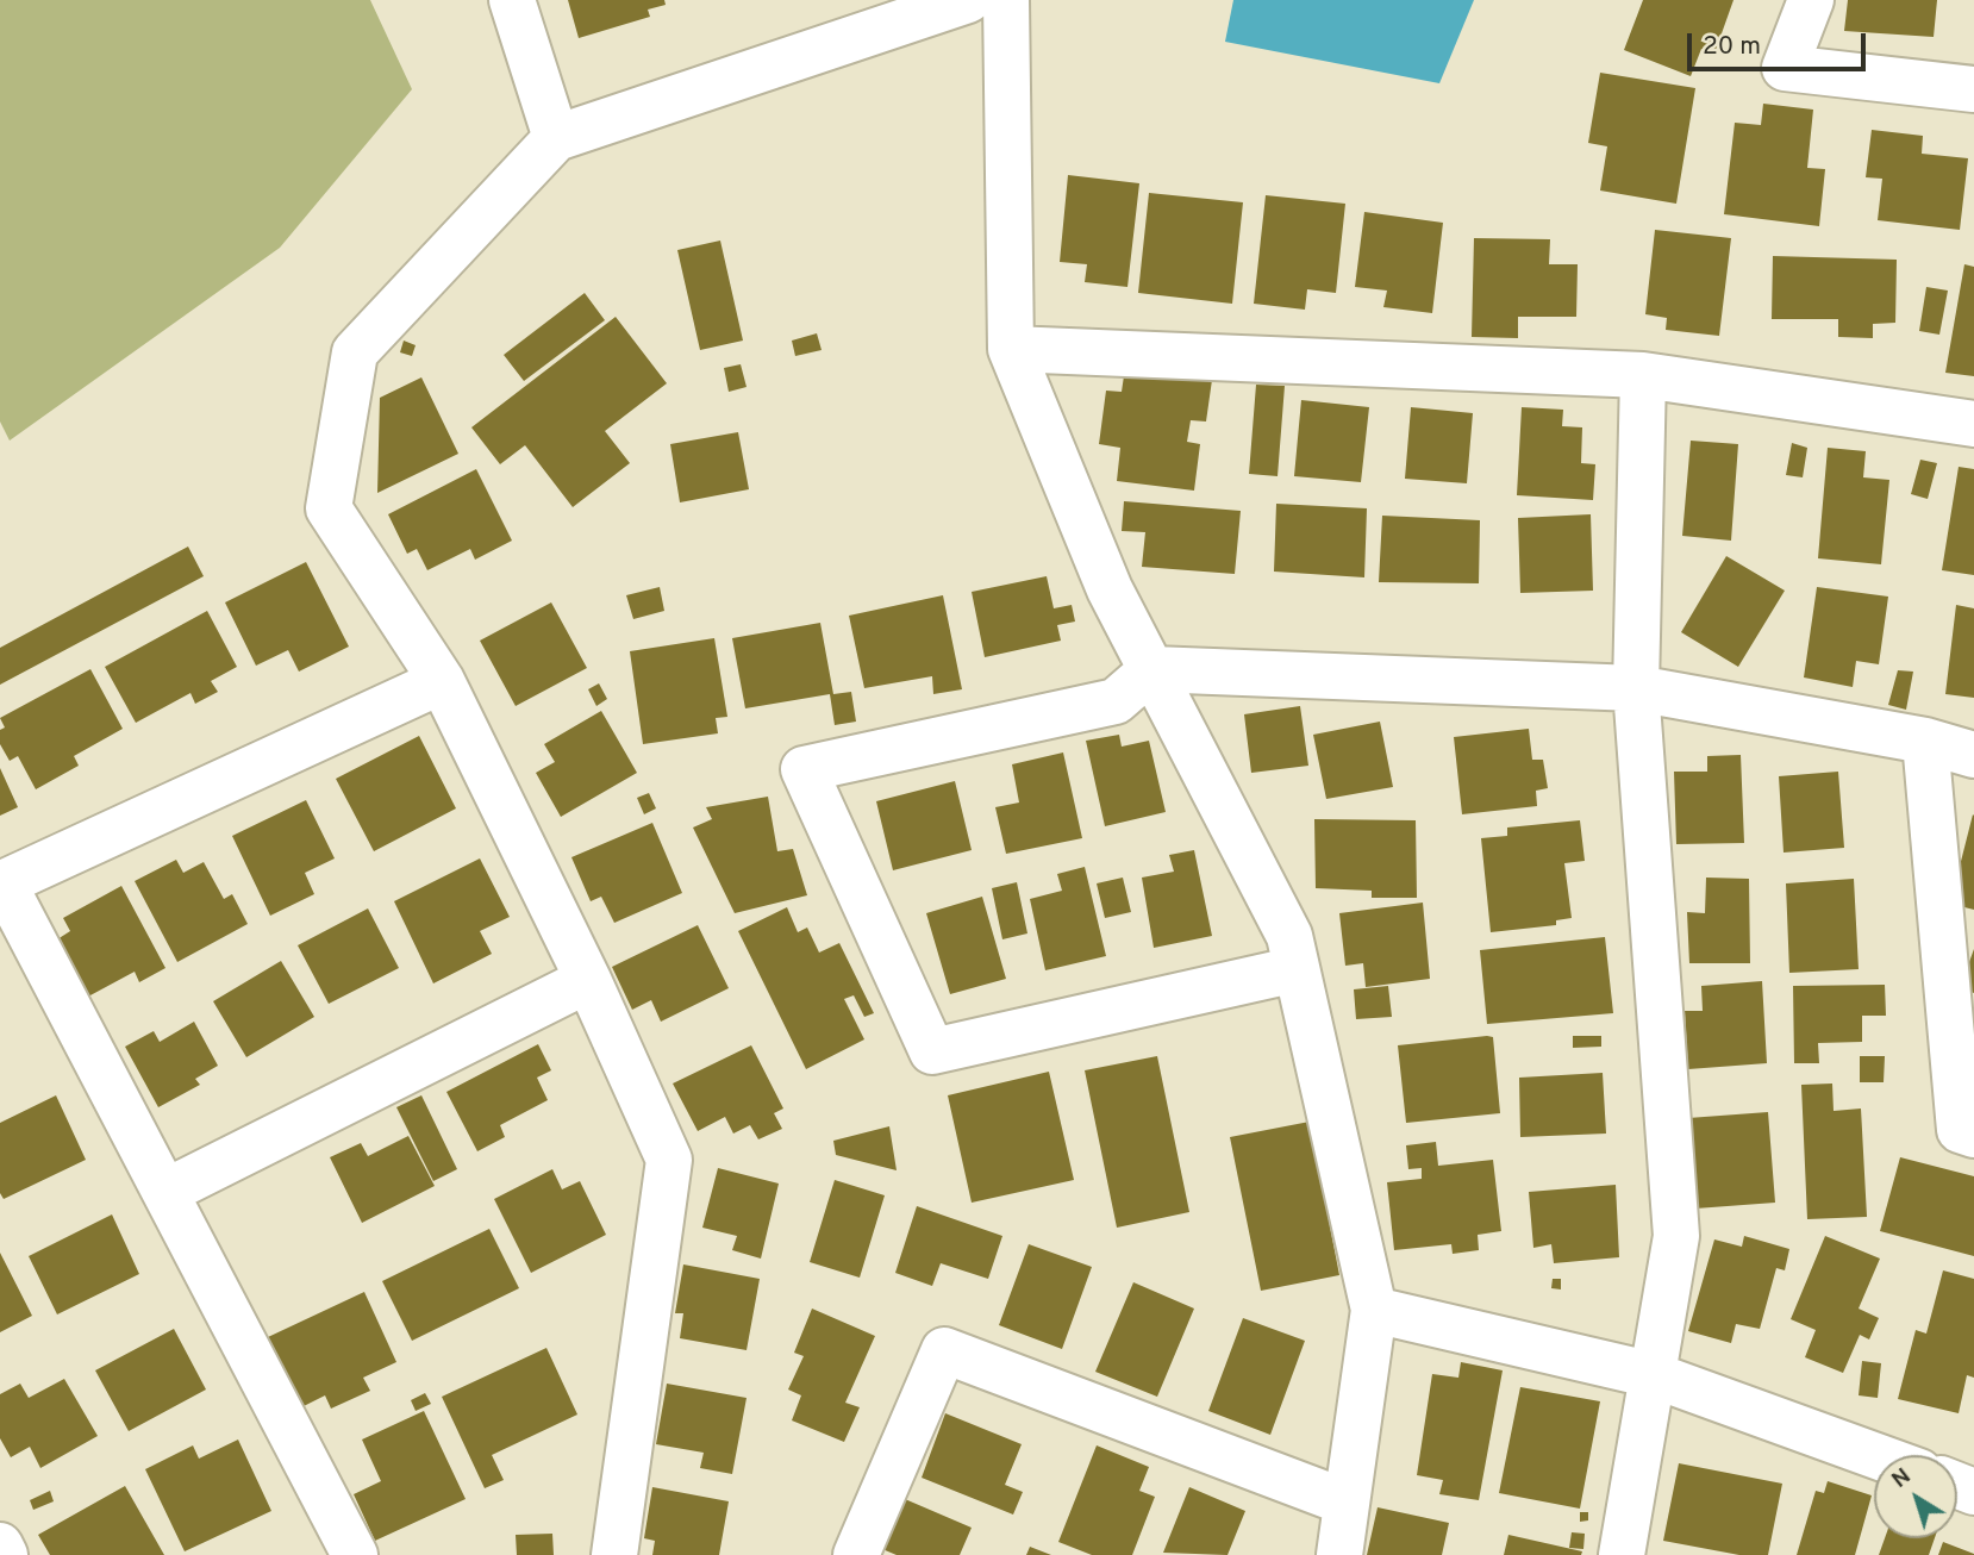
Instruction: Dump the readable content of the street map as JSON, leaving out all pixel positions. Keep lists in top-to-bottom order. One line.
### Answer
{"scale_bar":"20 m","north":"top left"}
